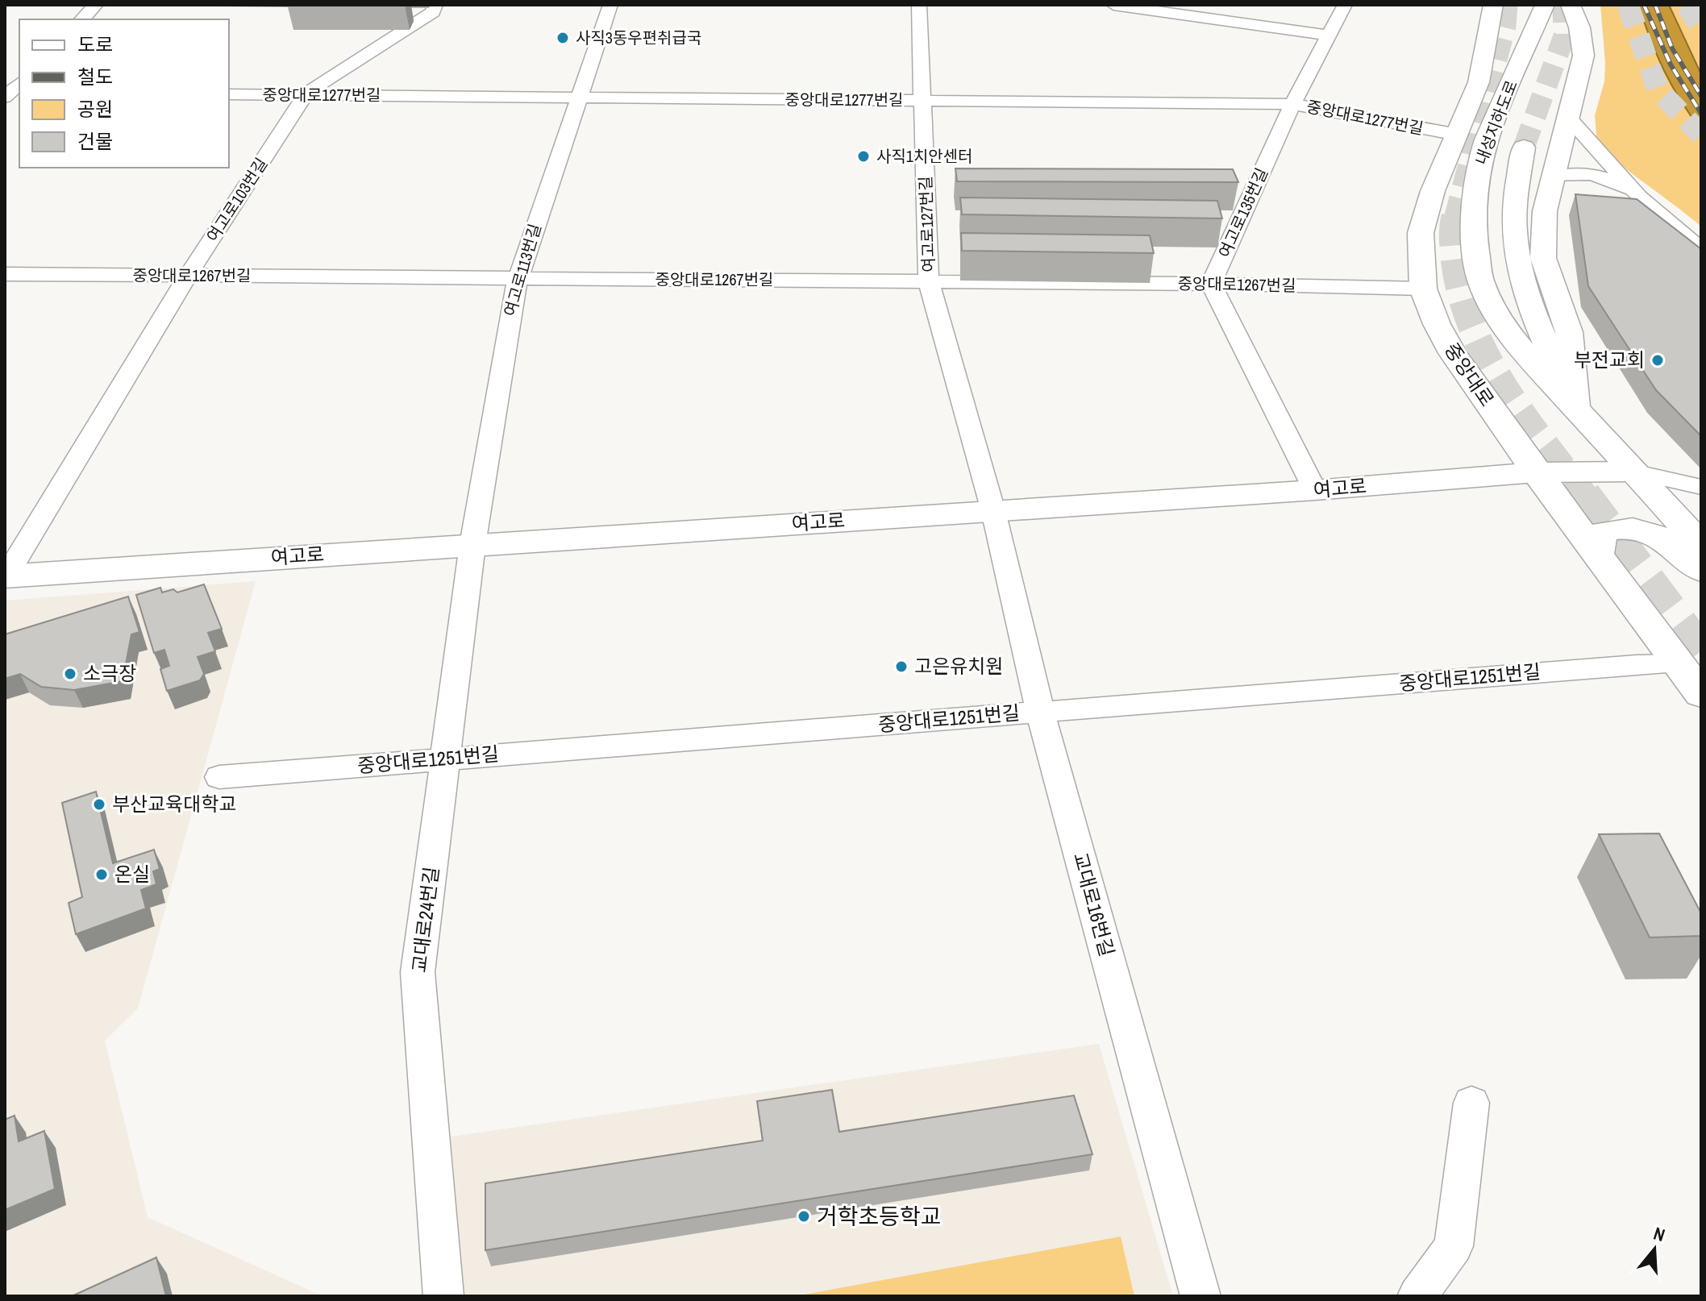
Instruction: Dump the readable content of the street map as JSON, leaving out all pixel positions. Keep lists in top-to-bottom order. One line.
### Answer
{"streets":{"main road":["내성지하도로","중앙대로","여고로"],"street":["중앙대로1277번길","여고로103번길","여고로135번길","여고로127번길","여고로113번길","중앙대로1267번길","중앙대로1251번길","교대로16번길","교대로24번길"]},"crossings":[["중앙대로1277번길","여고로103번길"],["중앙대로1277번길","여고로135번길"],["중앙대로1277번길","여고로127번길"],["중앙대로1277번길","여고로113번길"],["중앙대로1277번길","중앙대로"],["내성지하도로","중앙대로"],["여고로103번길","중앙대로1267번길"],["여고로103번길","여고로"],["여고로135번길","중앙대로1267번길"],["여고로127번길","중앙대로1267번길"],["여고로127번길","여고로"],["여고로127번길","교대로16번길"],["여고로113번길","중앙대로1267번길"],["여고로113번길","여고로"],["여고로113번길","교대로24번길"],["중앙대로1267번길","중앙대로"],["중앙대로","여고로"],["중앙대로","중앙대로1251번길"],["여고로","교대로16번길"],["여고로","교대로24번길"],["중앙대로1251번길","교대로16번길"],["중앙대로1251번길","교대로24번길"]],"places":["사직3동우편취급국","사직1치안센터","부전교회","고은유치원","소극장","부산교육대학교","온실","거학초등학교"],"legend":["도로","철도","공원","건물"],"north":"top"}
